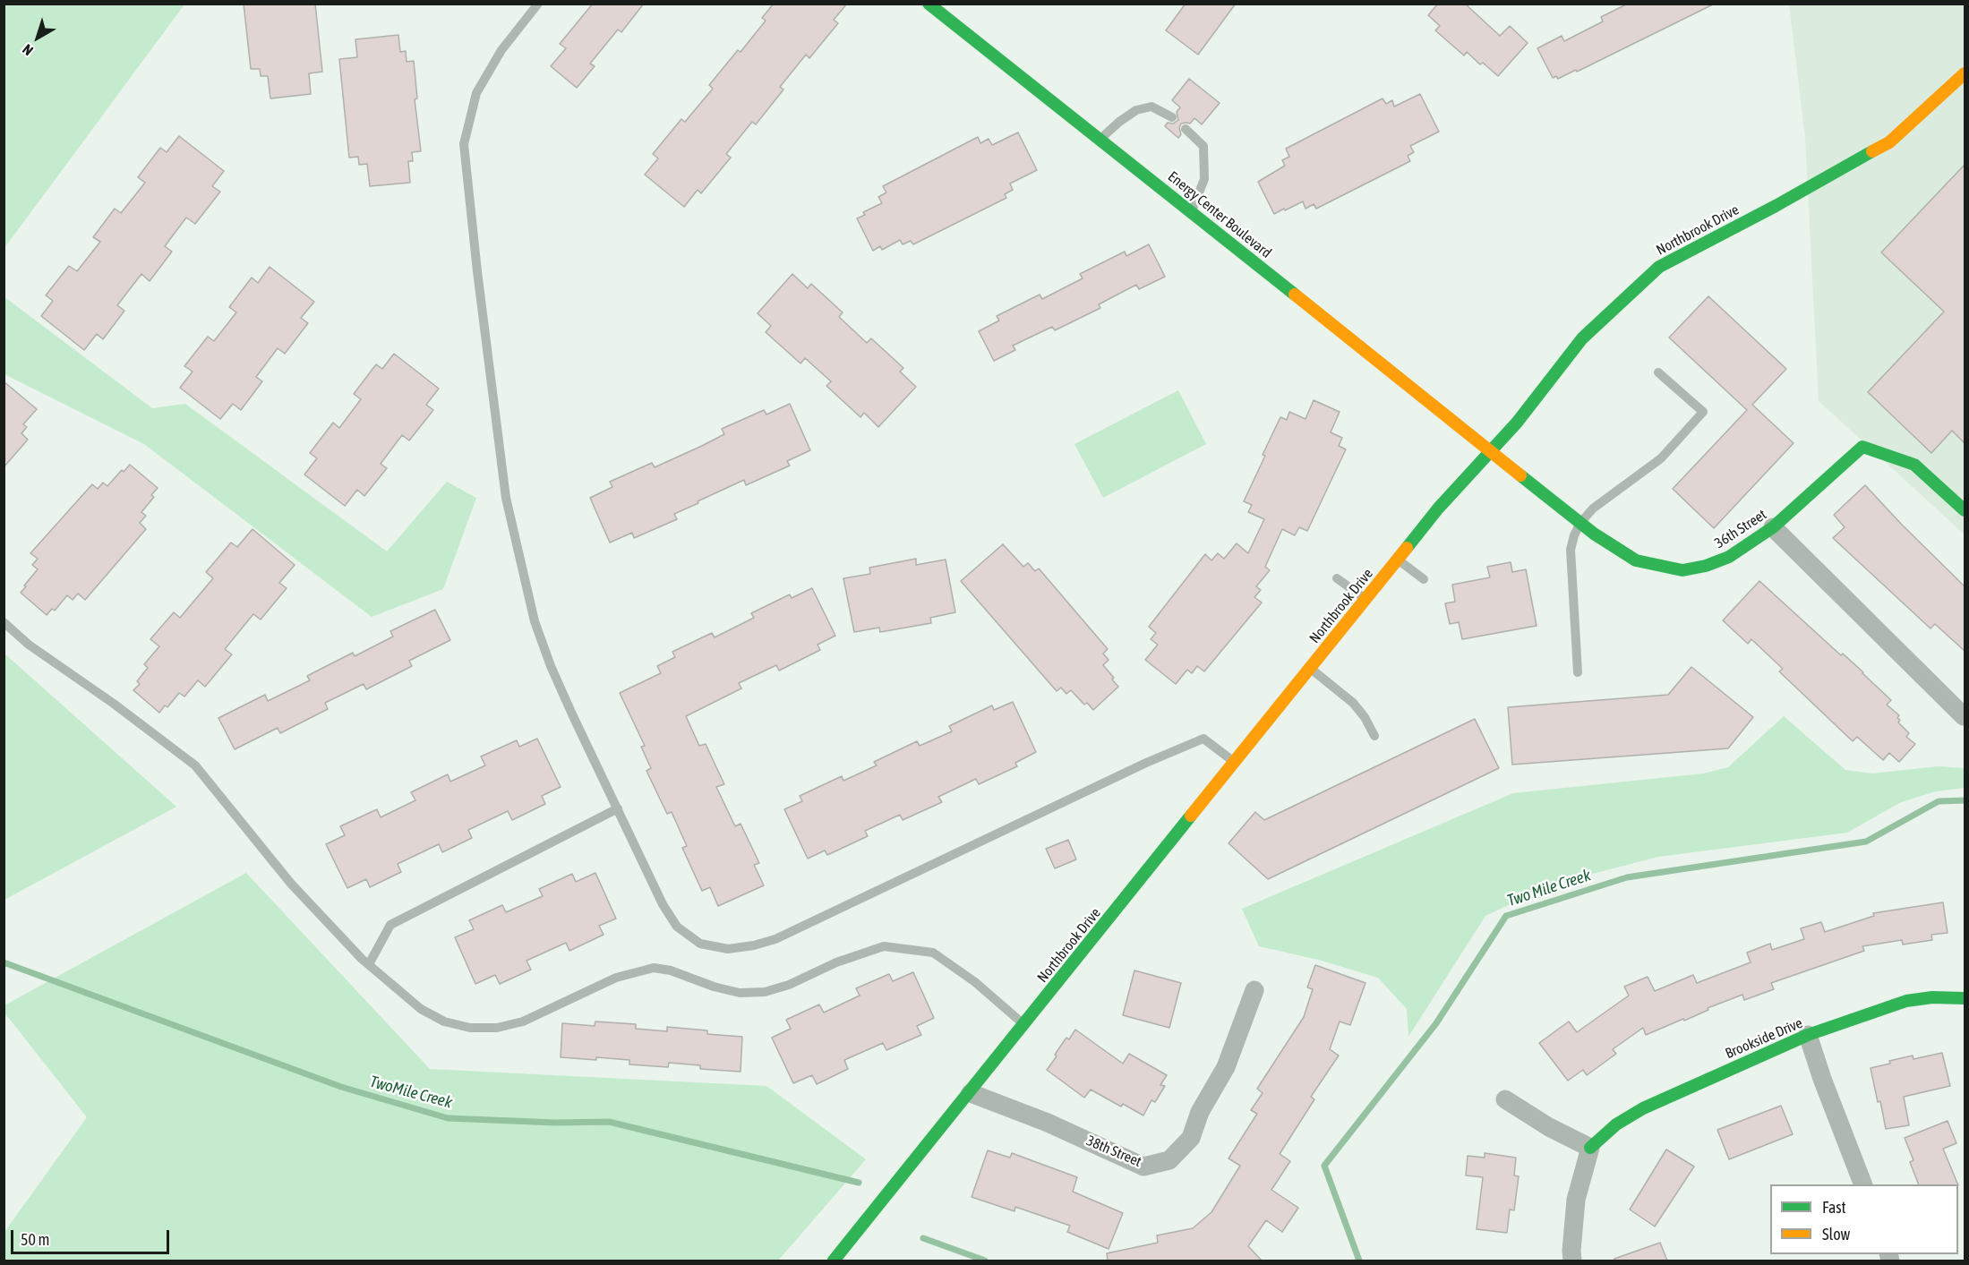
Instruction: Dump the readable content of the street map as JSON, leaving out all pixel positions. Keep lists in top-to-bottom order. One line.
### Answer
{"streets":{"street":["Energy Center Boulevard","Northbrook Drive","36th Street","Brookside Drive","38th Street"]},"crossings":[["Energy Center Boulevard","Northbrook Drive"],["Energy Center Boulevard","36th Street"],["Northbrook Drive","36th Street"],["Northbrook Drive","38th Street"]],"water":["Two Mile Creek","TwoMile Creek"],"legend":["Fast","Slow"],"scale_bar":"50 m","north":"bottom left"}
